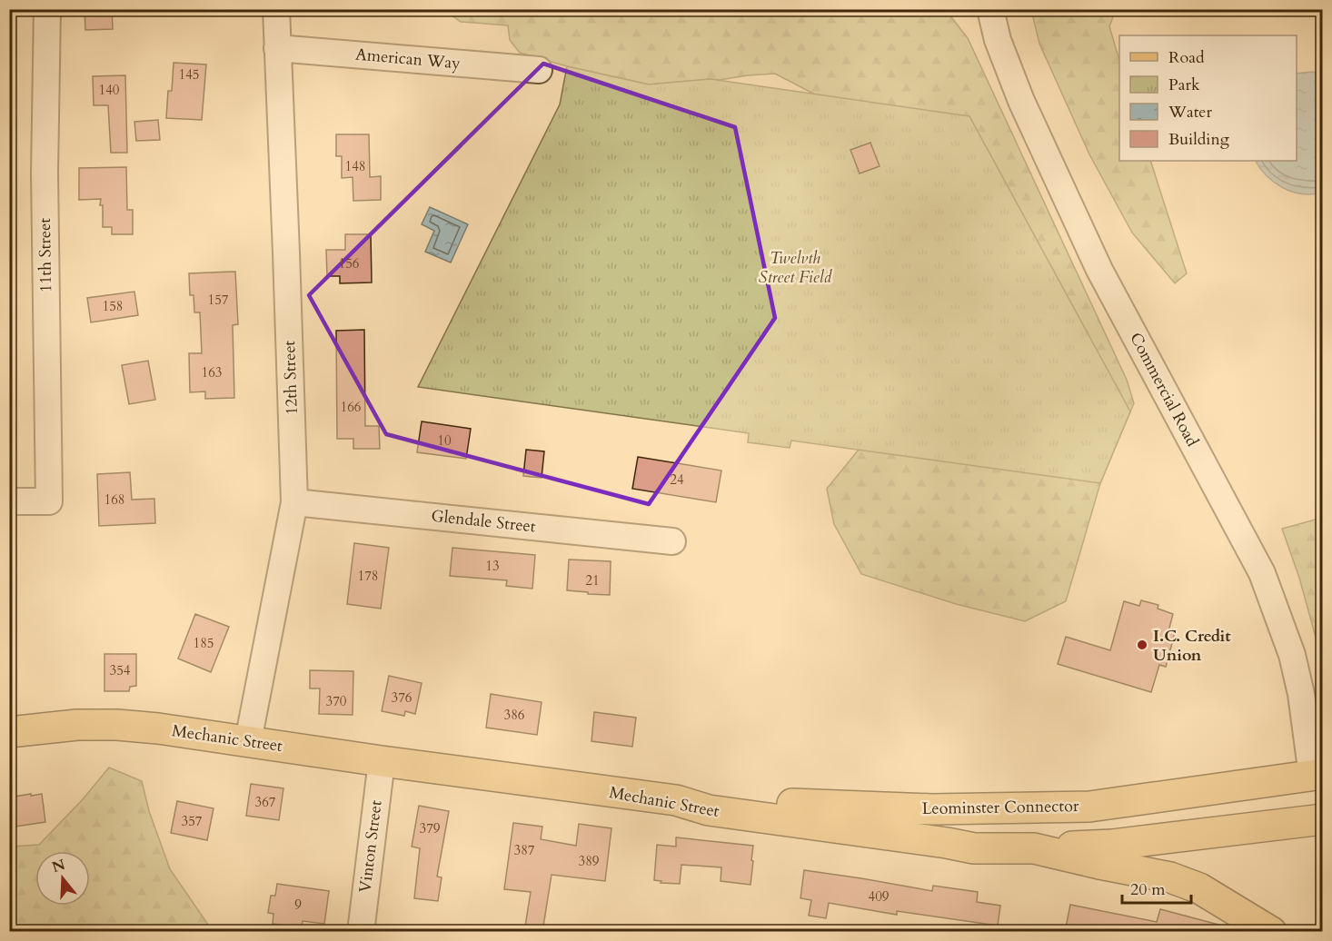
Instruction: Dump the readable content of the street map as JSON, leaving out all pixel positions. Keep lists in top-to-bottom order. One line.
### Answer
{"streets":{"main road":["Mechanic Street","Leominster Connector"],"street":["American Way","11th Street","12th Street","Commercial Road","Glendale Street","Vinton Street"]},"crossings":[["American Way","12th Street"],["12th Street","Glendale Street"],["12th Street","Mechanic Street"],["Commercial Road","Leominster Connector"],["Mechanic Street","Leominster Connector"],["Mechanic Street","Vinton Street"]],"parks":["Twelvth Street Field"],"places":["I.C. Credit Union"],"house_numbers":["145","140","148","156","157","158","163","166","10","24","168","13","178","21","185","354","376","370","386","367","357","379","387","389","409","9"],"legend":["Road","Park","Water","Building"],"scale_bar":"20 m","north":"top"}
